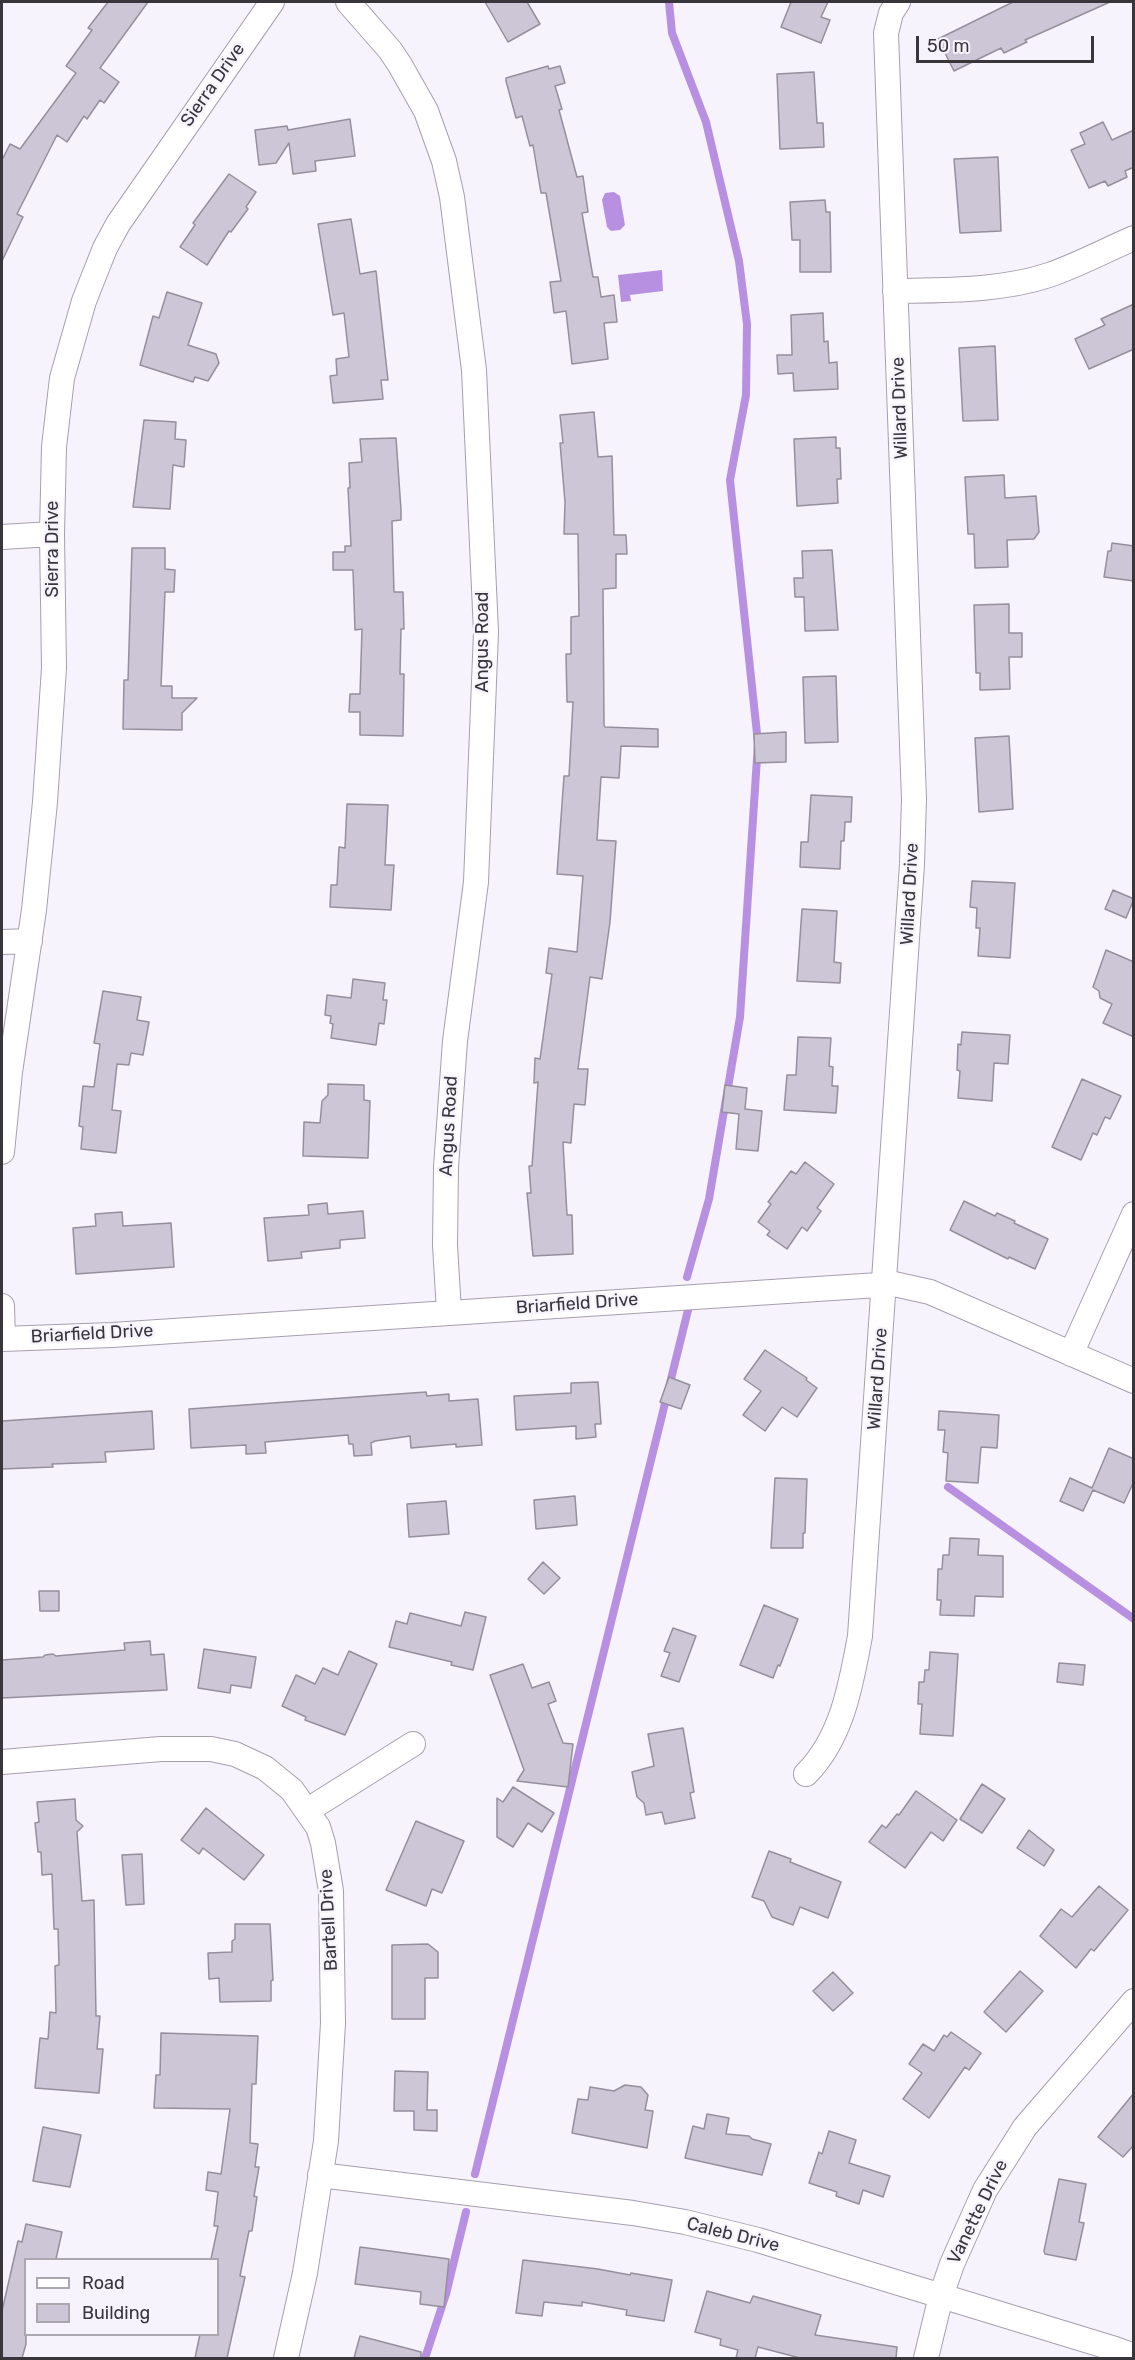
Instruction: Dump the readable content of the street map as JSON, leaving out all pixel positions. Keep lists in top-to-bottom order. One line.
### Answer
{"streets":{"street":["Sierra Drive","Willard Drive","Angus Road","Briarfield Drive","Bartell Drive","Vanette Drive","Caleb Drive"]},"crossings":[["Willard Drive","Briarfield Drive"],["Angus Road","Briarfield Drive"],["Bartell Drive","Caleb Drive"],["Vanette Drive","Caleb Drive"]],"legend":["Road","Building"],"scale_bar":"50 m"}
